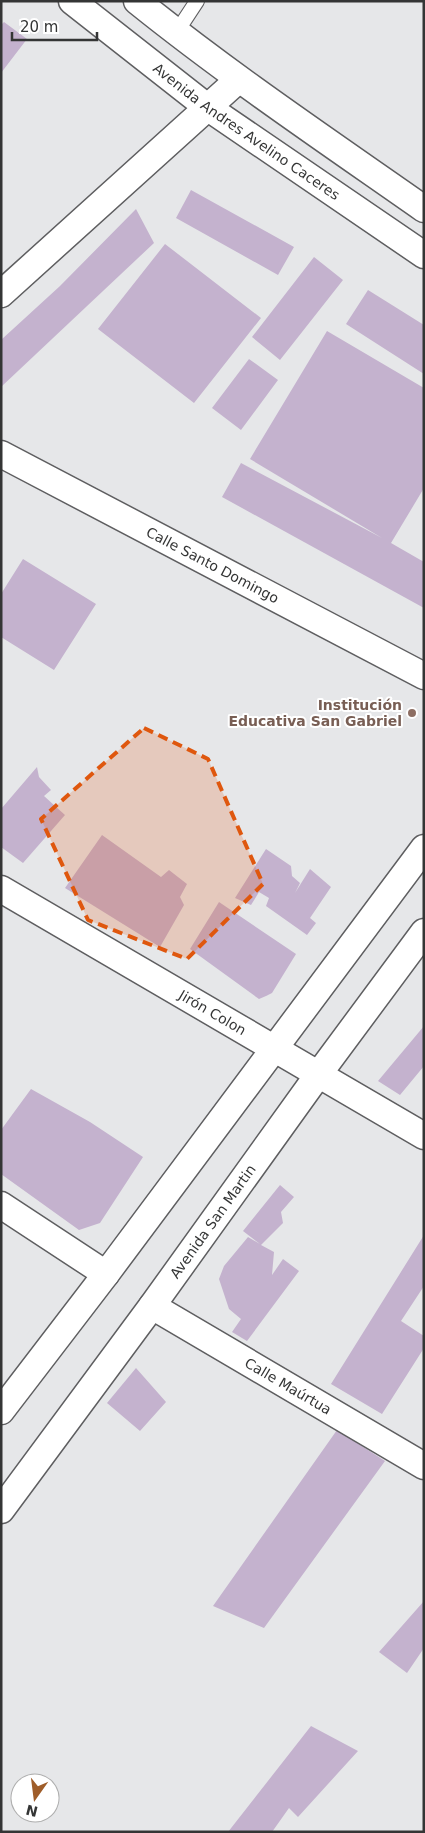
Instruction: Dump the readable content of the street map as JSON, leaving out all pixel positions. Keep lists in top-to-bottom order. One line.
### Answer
{"streets":{"street":["Avenida Andres Avelino Caceres","Calle Santo Domingo","Jirón Colon","Avenida San Martin","Calle Maúrtua"]},"crossings":[["Jirón Colon","Avenida San Martin"],["Avenida San Martin","Calle Maúrtua"]],"places":["Institución Educativa San Gabriel"],"scale_bar":"20 m","north":"bottom"}
